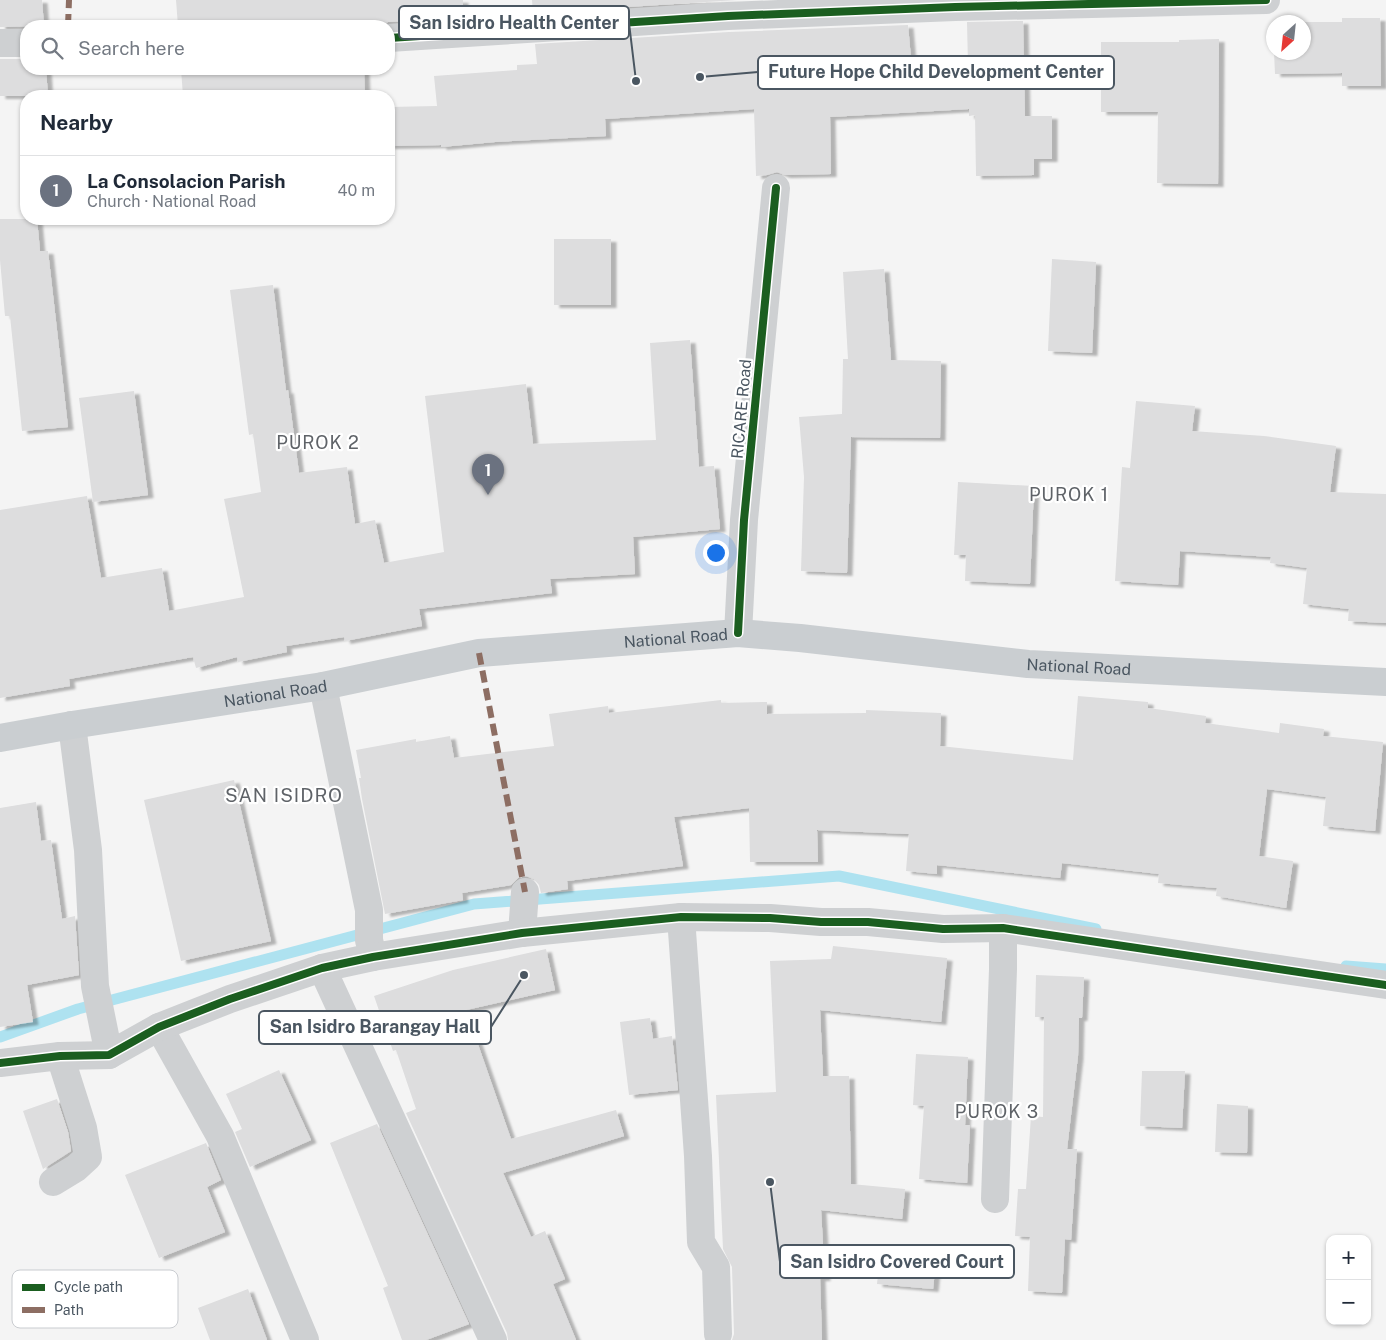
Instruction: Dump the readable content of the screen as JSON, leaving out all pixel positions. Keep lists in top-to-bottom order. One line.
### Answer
{"streets":{"main road":["National Road"],"street":["RICARE Road"]},"crossings":[["RICARE Road","National Road"]],"districts":["PUROK 2","PUROK 1","SAN ISIDRO","PUROK 3"],"places":["Future Hope Child Development Center","San Isidro Health Center","San Isidro Barangay Hall","San Isidro Covered Court"],"legend":["Cycle path","Path"],"north":"bottom left","page":{"search":"Search here","heading":"Nearby","list":[{"mark":"1","name":"La Consolacion Parish","note":"Church · National Road","value":"40 m"}],"pins":"1","map_buttons":["+","−"]}}
